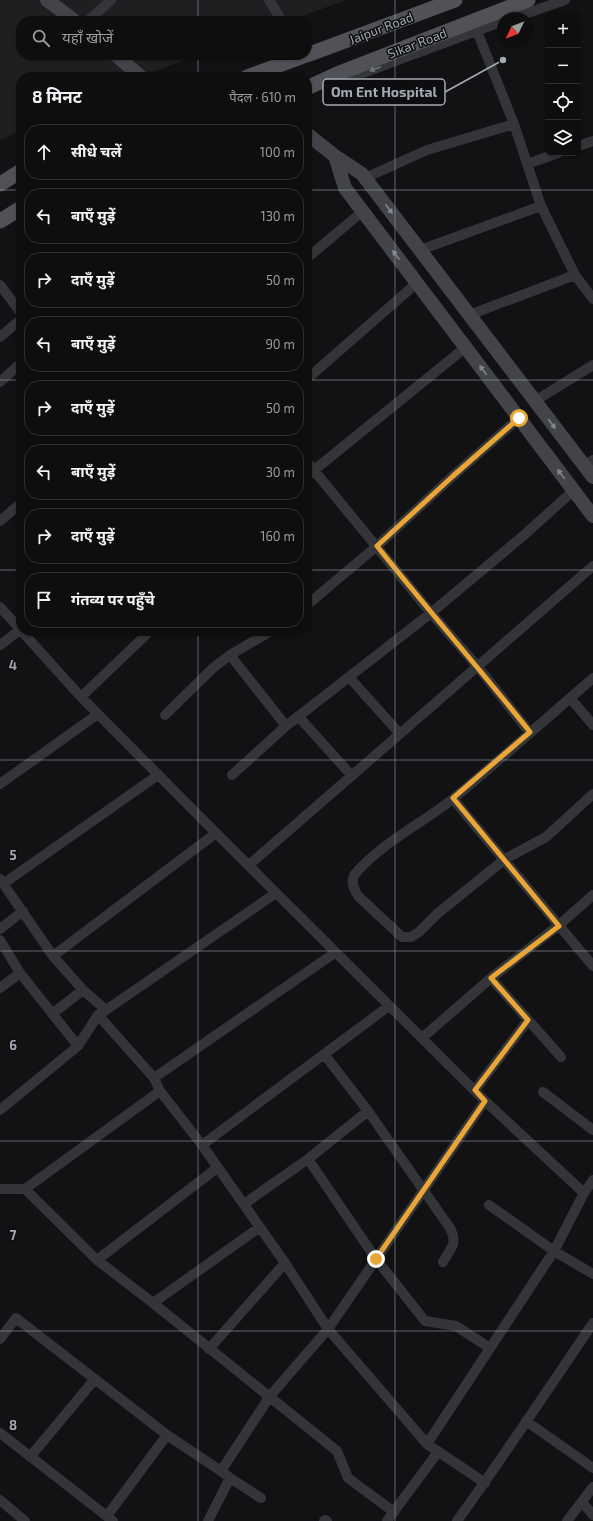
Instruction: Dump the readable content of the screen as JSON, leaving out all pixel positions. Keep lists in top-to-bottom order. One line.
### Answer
{"streets":{"main road":["Jaipur Road","Sikar Road"]},"one_way":["Sikar Road"],"places":["Om Ent Hospital"],"north":"bottom left","page":{"map_buttons":["+","−"],"search":"यहाँ खोजें","heading":["8 मिनट","पैदल · 610 m"],"list":[["सीधे चलें","100 m"],["बाएँ मुड़ें","130 m"],["दाएँ मुड़ें","50 m"],["बाएँ मुड़ें","90 m"],["दाएँ मुड़ें","50 m"],["बाएँ मुड़ें","30 m"],["दाएँ मुड़ें","160 m"],"गंतव्य पर पहुँचे"]},"grid":{"rows":["4","5","6","7","8"]}}
